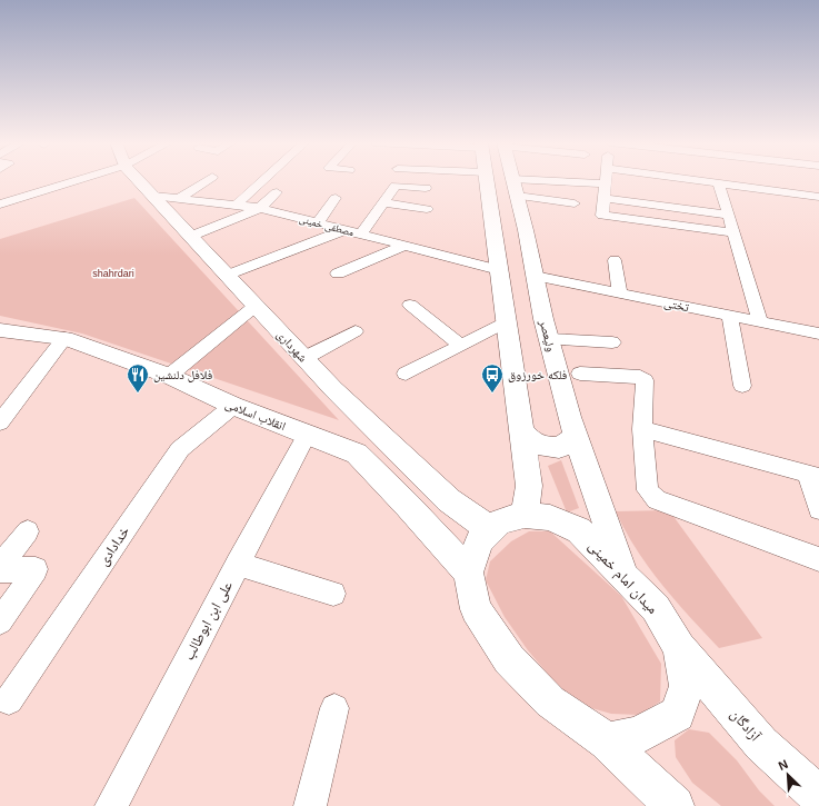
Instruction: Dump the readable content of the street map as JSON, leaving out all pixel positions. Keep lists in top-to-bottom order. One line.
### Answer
{"streets":{"main road":["ولیعصر","شهرداری","انقلاب اسلامی","میدان امام خمینی","آزادگان"],"street":["مصطفی خمینی","تختی","خدادادی","علی ابن ابوطالب"]},"crossings":[["مصطفی خمینی","شهرداری"],["تختی","ولیعصر"],["ولیعصر","میدان امام خمینی"],["شهرداری","میدان امام خمینی"],["انقلاب اسلامی","خدادادی"],["انقلاب اسلامی","میدان امام خمینی"],["انقلاب اسلامی","علی ابن ابوطالب"],["میدان امام خمینی","آزادگان"]],"parks":["shahrdari"],"places":{"restaurant":["فلافل دلنشین"],"bus stop":["فلکه خورزوق"]},"north":"top left"}
